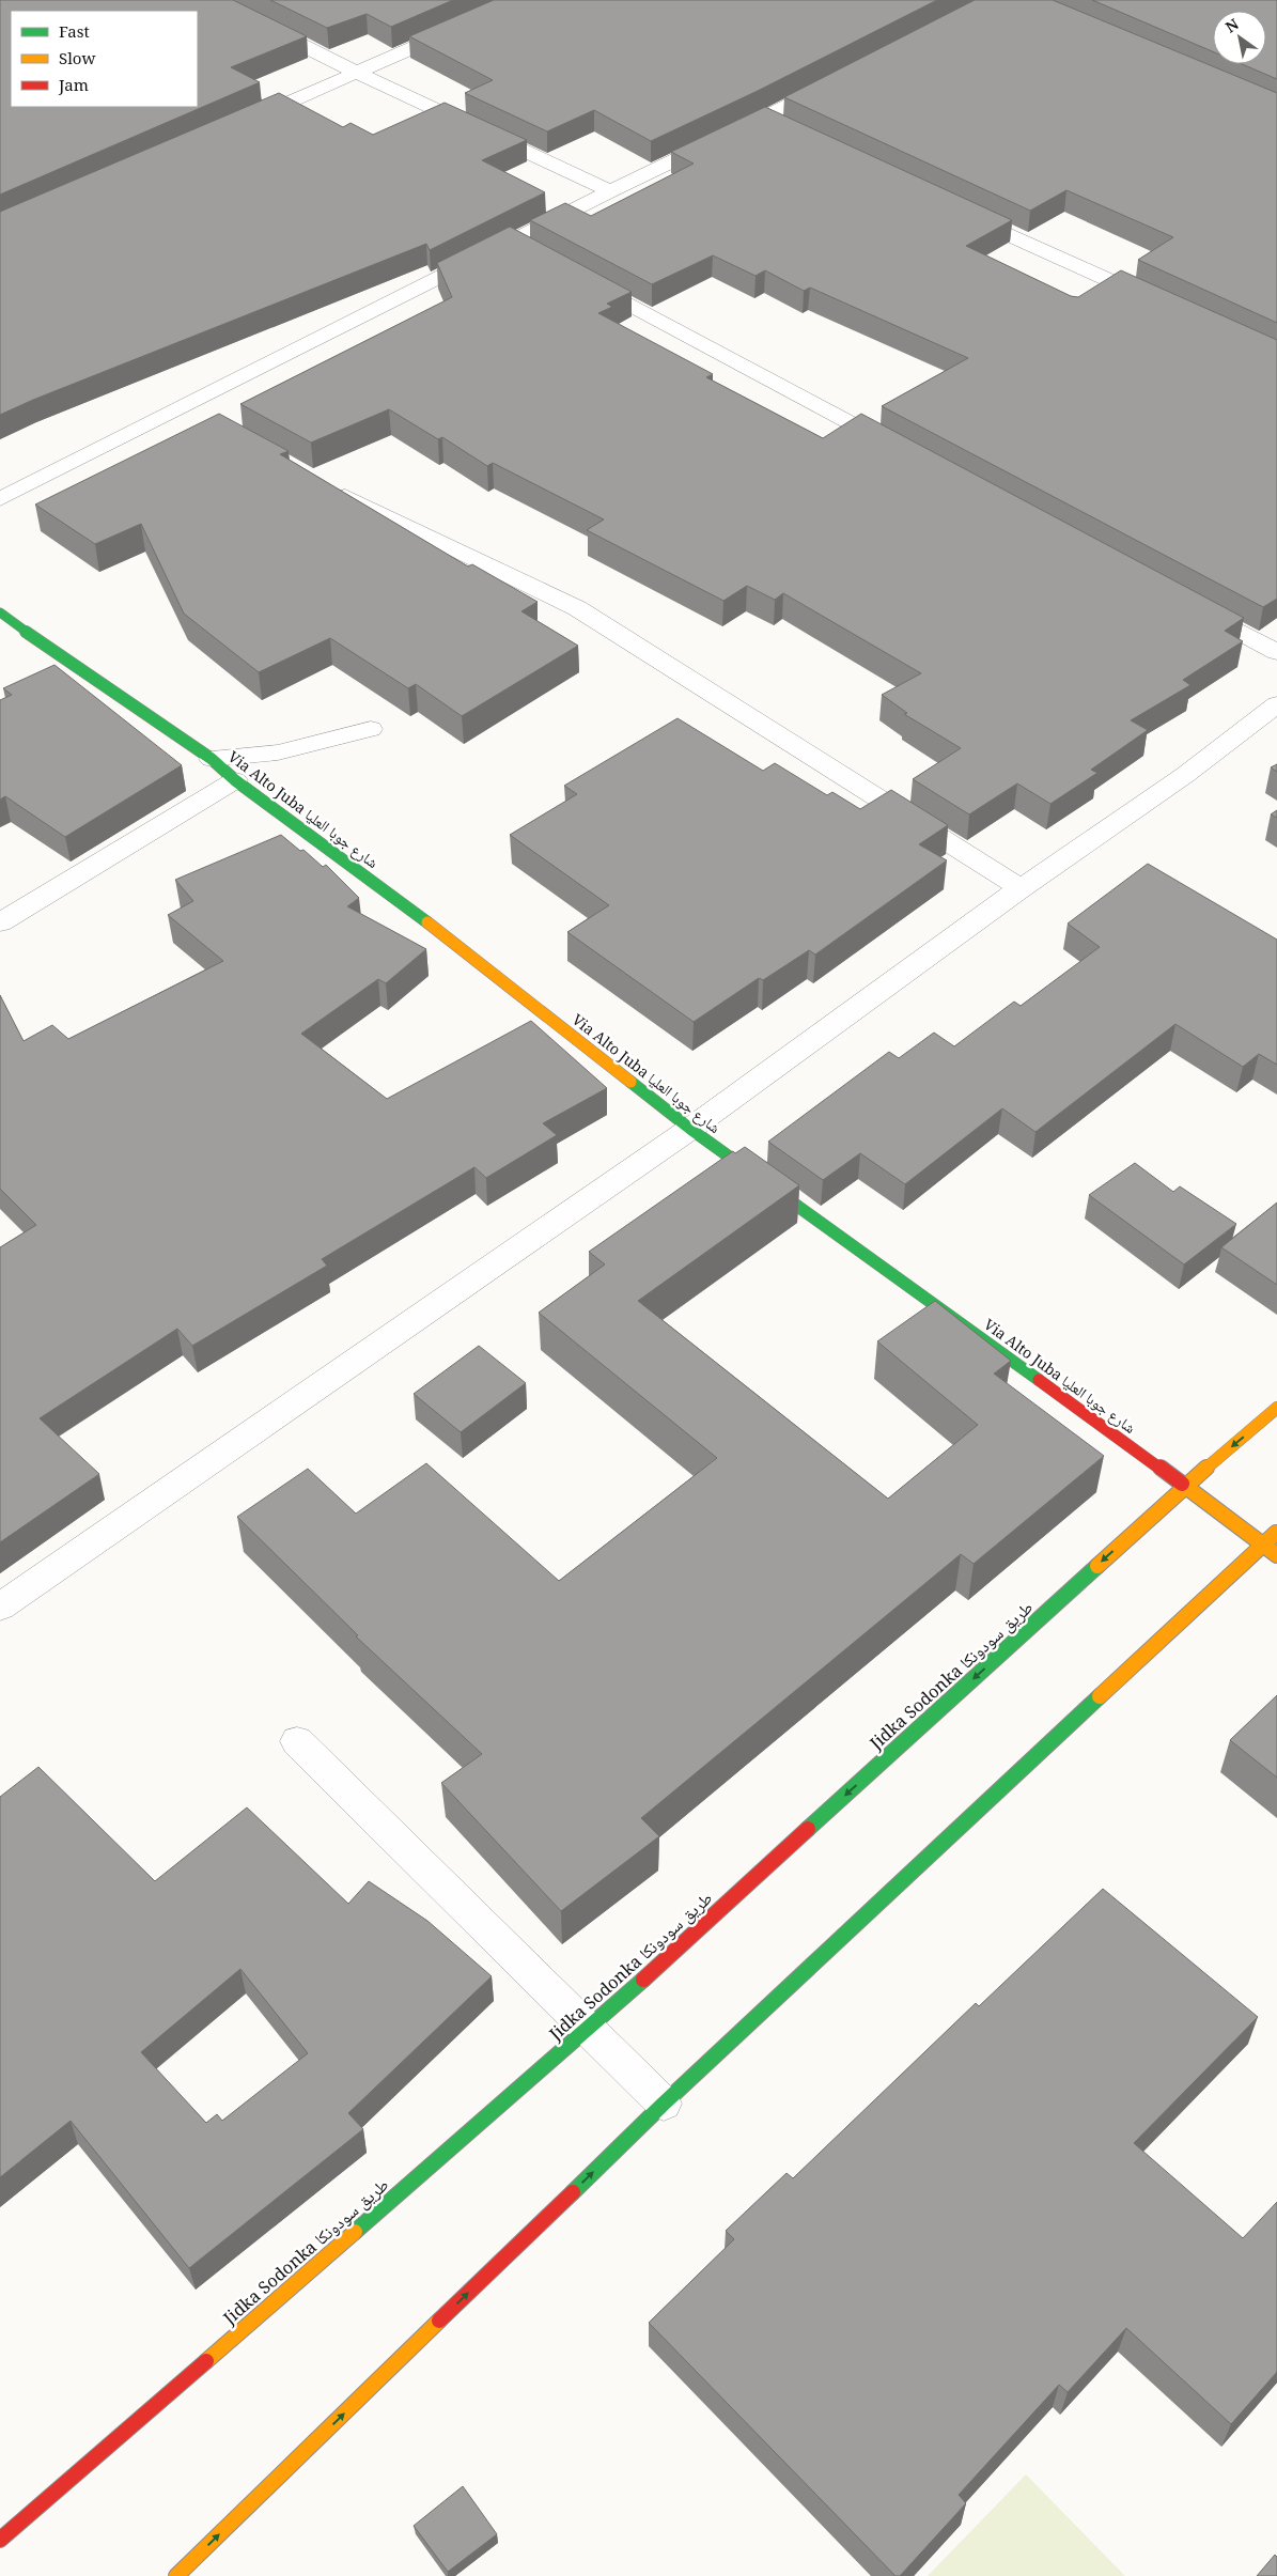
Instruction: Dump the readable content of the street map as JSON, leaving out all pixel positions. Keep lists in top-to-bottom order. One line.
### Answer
{"streets":{"main road":["Via Alto Juba شارع جوبا العليا","Jidka Sodonka طريق سودونكا"]},"crossings":[["Via Alto Juba شارع جوبا العليا","Jidka Sodonka طريق سودونكا"]],"legend":["Fast","Slow","Jam"],"north":"top left"}
